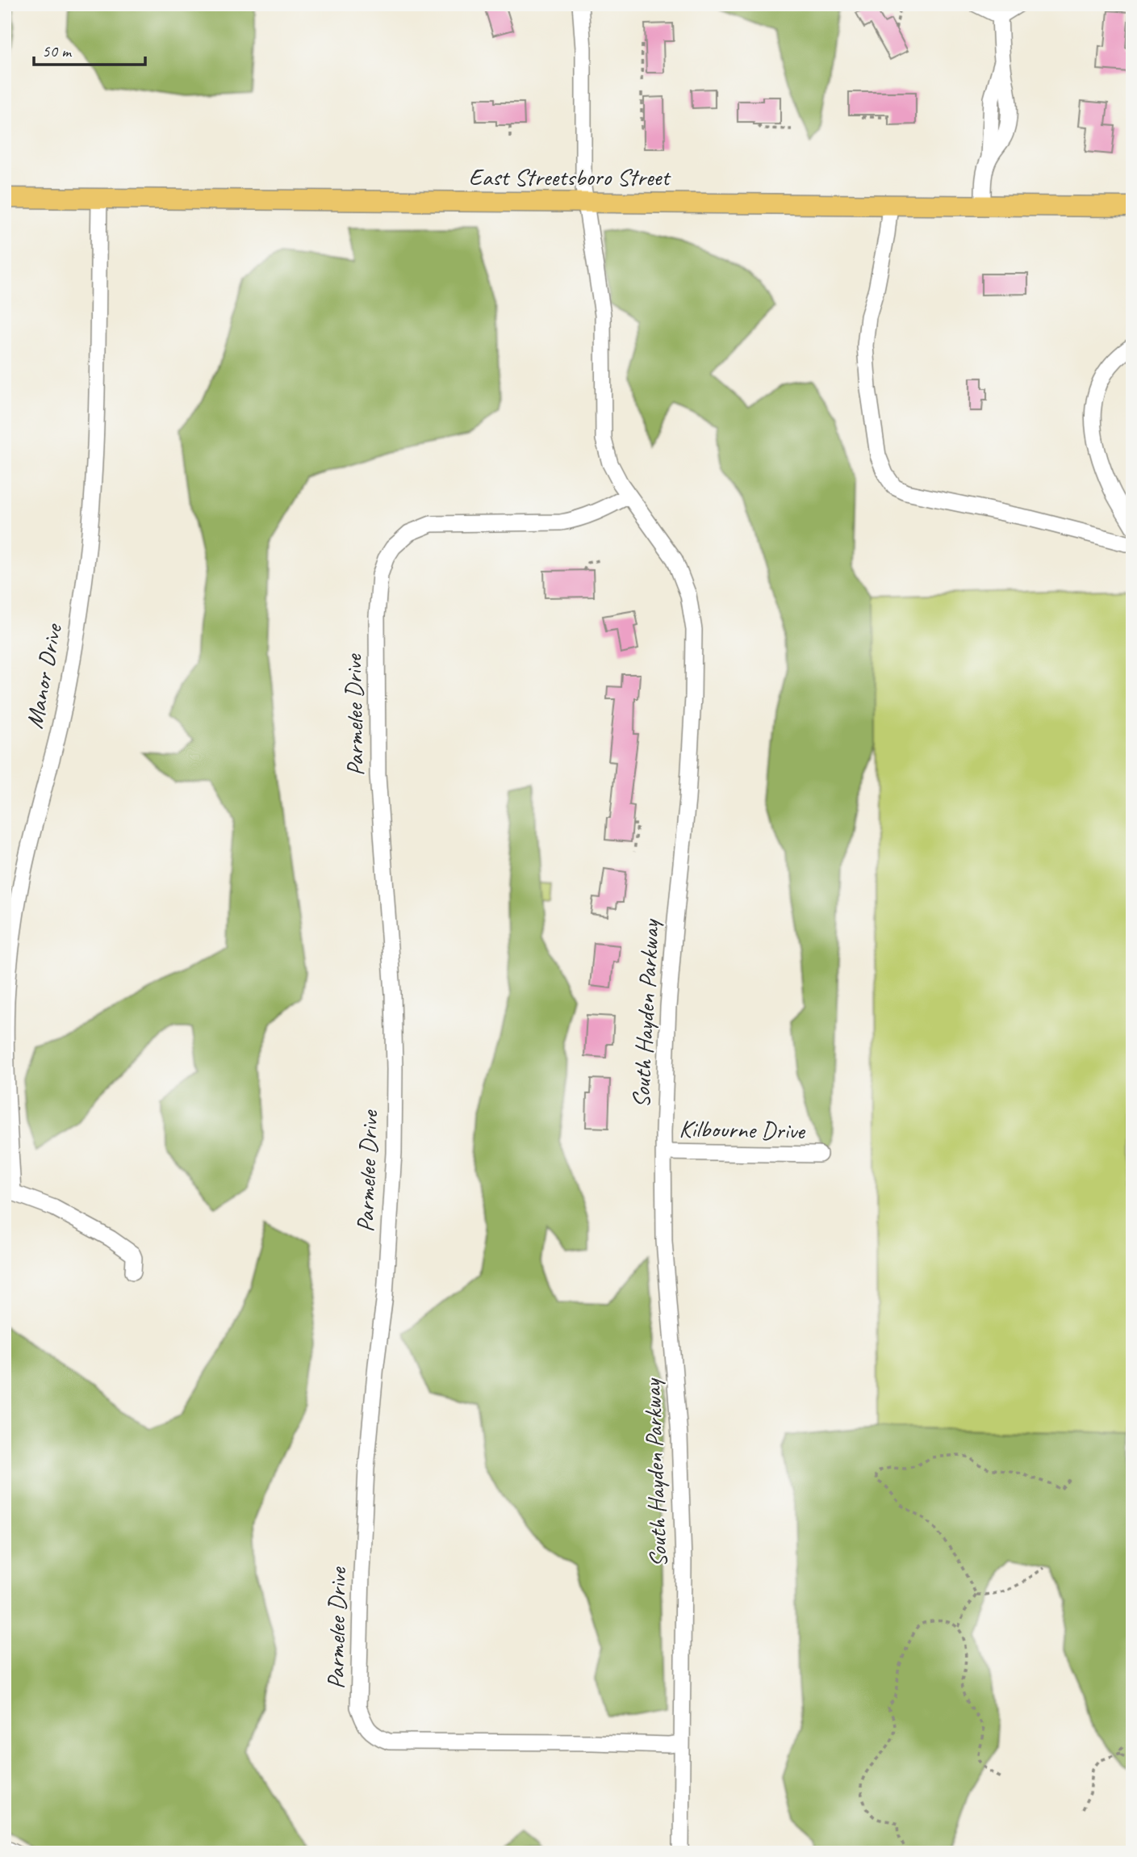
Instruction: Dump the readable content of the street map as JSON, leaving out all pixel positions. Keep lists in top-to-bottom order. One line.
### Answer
{"streets":{"main road":["East Streetsboro Street"],"street":["Manor Drive","Parmelee Drive","South Hayden Parkway","Kilbourne Drive"]},"crossings":[["East Streetsboro Street","Manor Drive"],["East Streetsboro Street","South Hayden Parkway"],["Parmelee Drive","South Hayden Parkway"],["South Hayden Parkway","Kilbourne Drive"]],"scale_bar":"50 m"}
